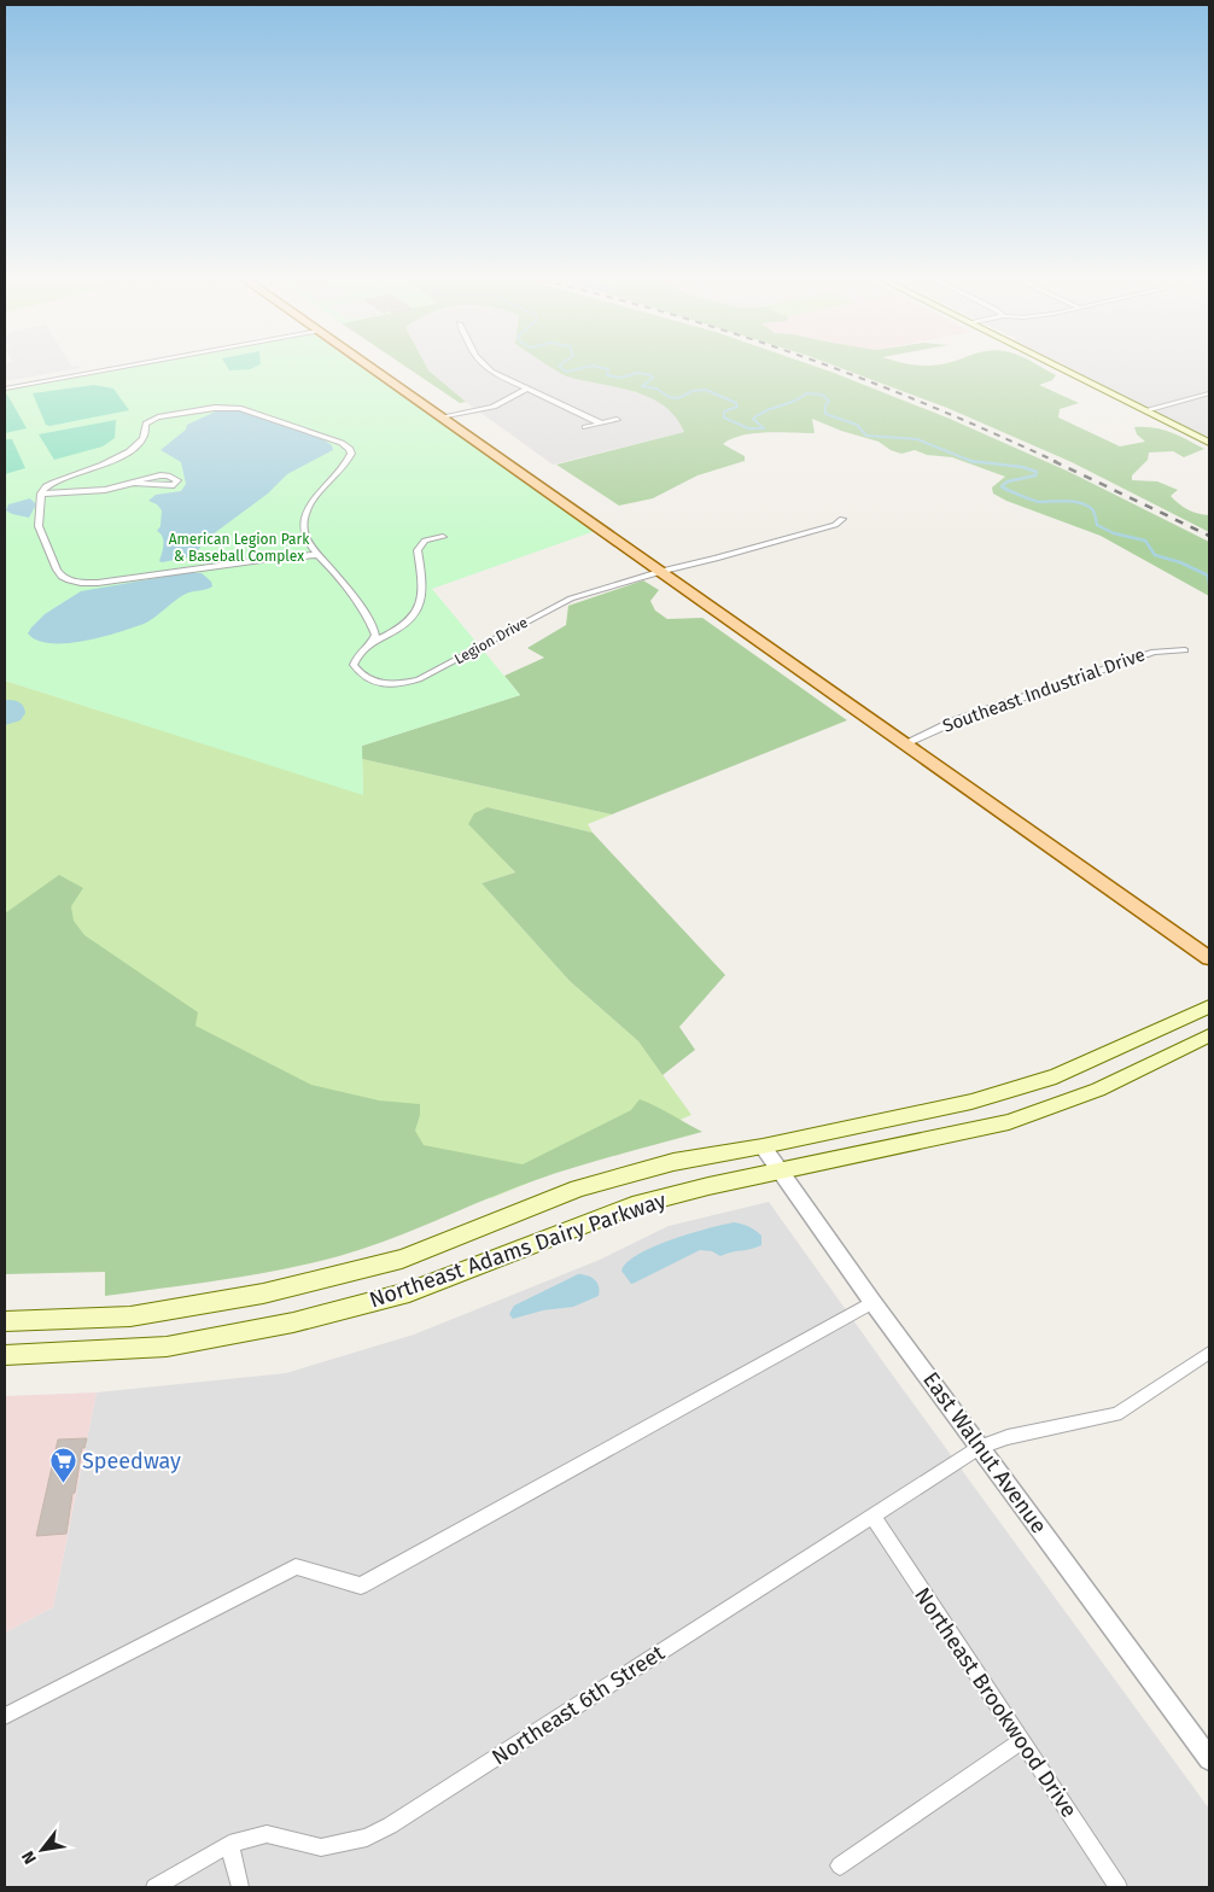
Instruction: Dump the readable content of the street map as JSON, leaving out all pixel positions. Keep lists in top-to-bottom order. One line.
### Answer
{"streets":{"main road":["Northeast Adams Dairy Parkway"],"street":["Legion Drive","Southeast Industrial Drive","East Walnut Avenue","Northeast Brookwood Drive","Northeast 6th Street"]},"crossings":[["Northeast Adams Dairy Parkway","East Walnut Avenue"],["East Walnut Avenue","Northeast 6th Street"],["Northeast Brookwood Drive","Northeast 6th Street"]],"parks":["American Legion Park & Baseball Complex"],"places":{"supermarket":["Speedway"]},"north":"bottom left"}
